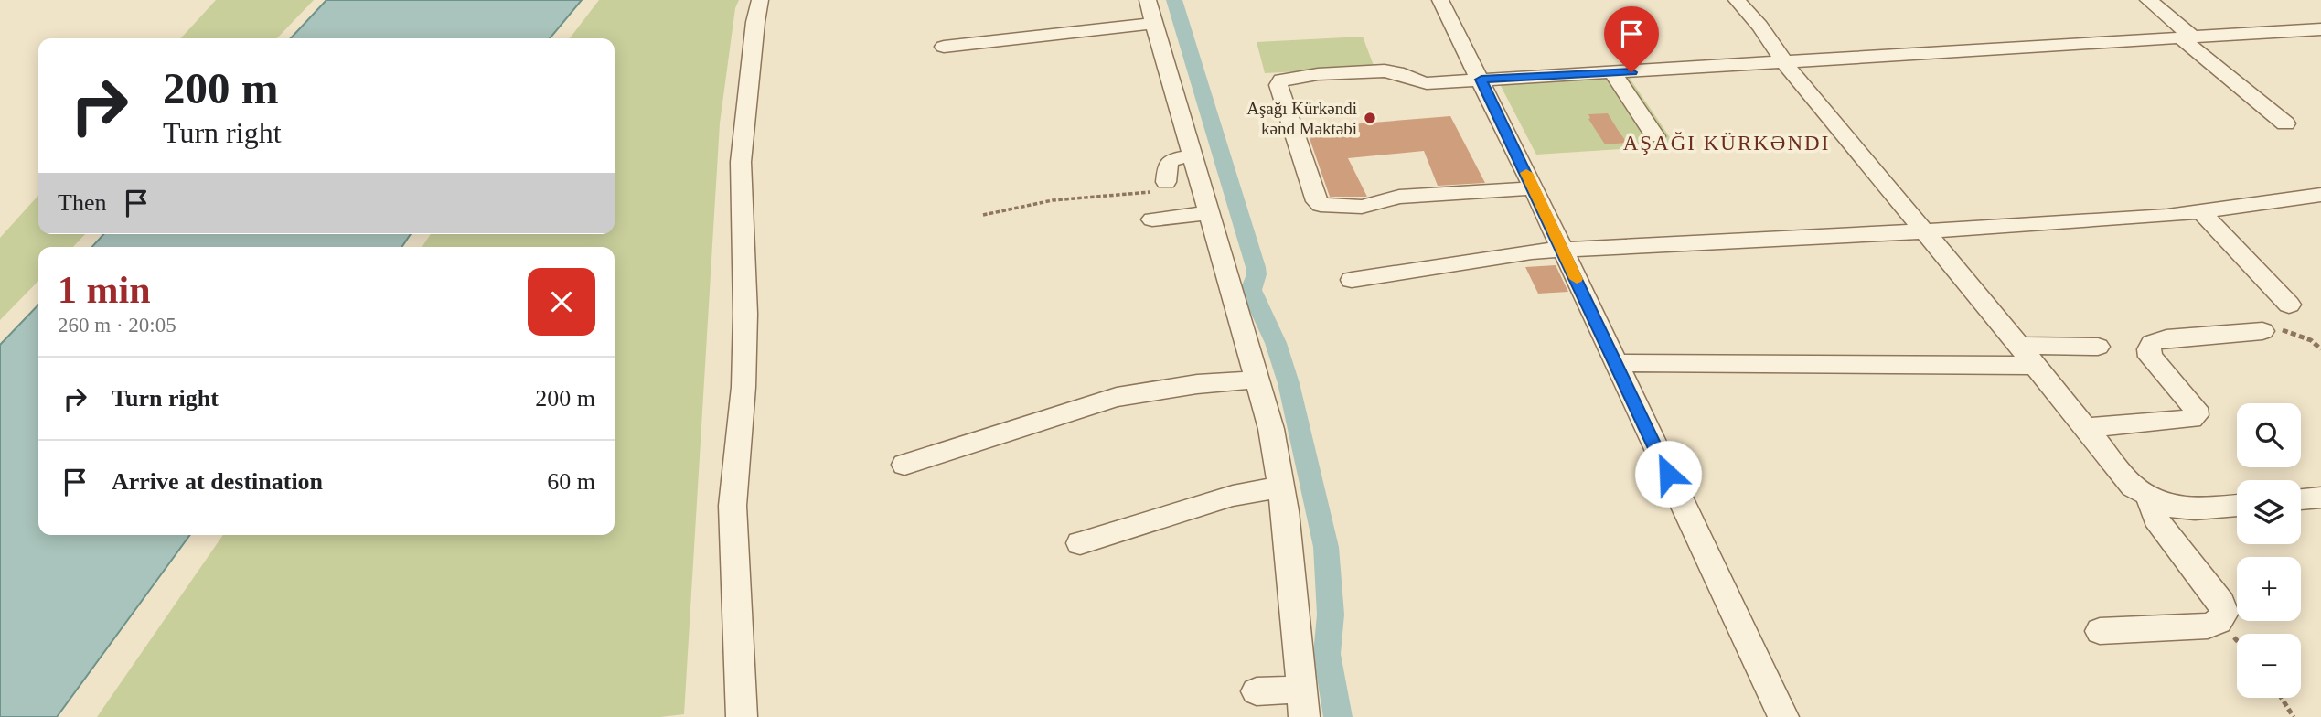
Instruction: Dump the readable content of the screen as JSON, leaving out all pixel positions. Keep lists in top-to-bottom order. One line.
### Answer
{"districts":["AŞAĞI KÜRKƏNDI"],"places":["Aşağı Kürkəndi kənd Məktəbi"],"page":{"turn":["200 m","Turn right"],"then":"Then","heading":["1 min","260 m · 20:05"],"list":[{"name":"Turn right","value":"200 m"},{"name":"Arrive at destination","value":"60 m"}],"map_buttons":["+","−"]}}
